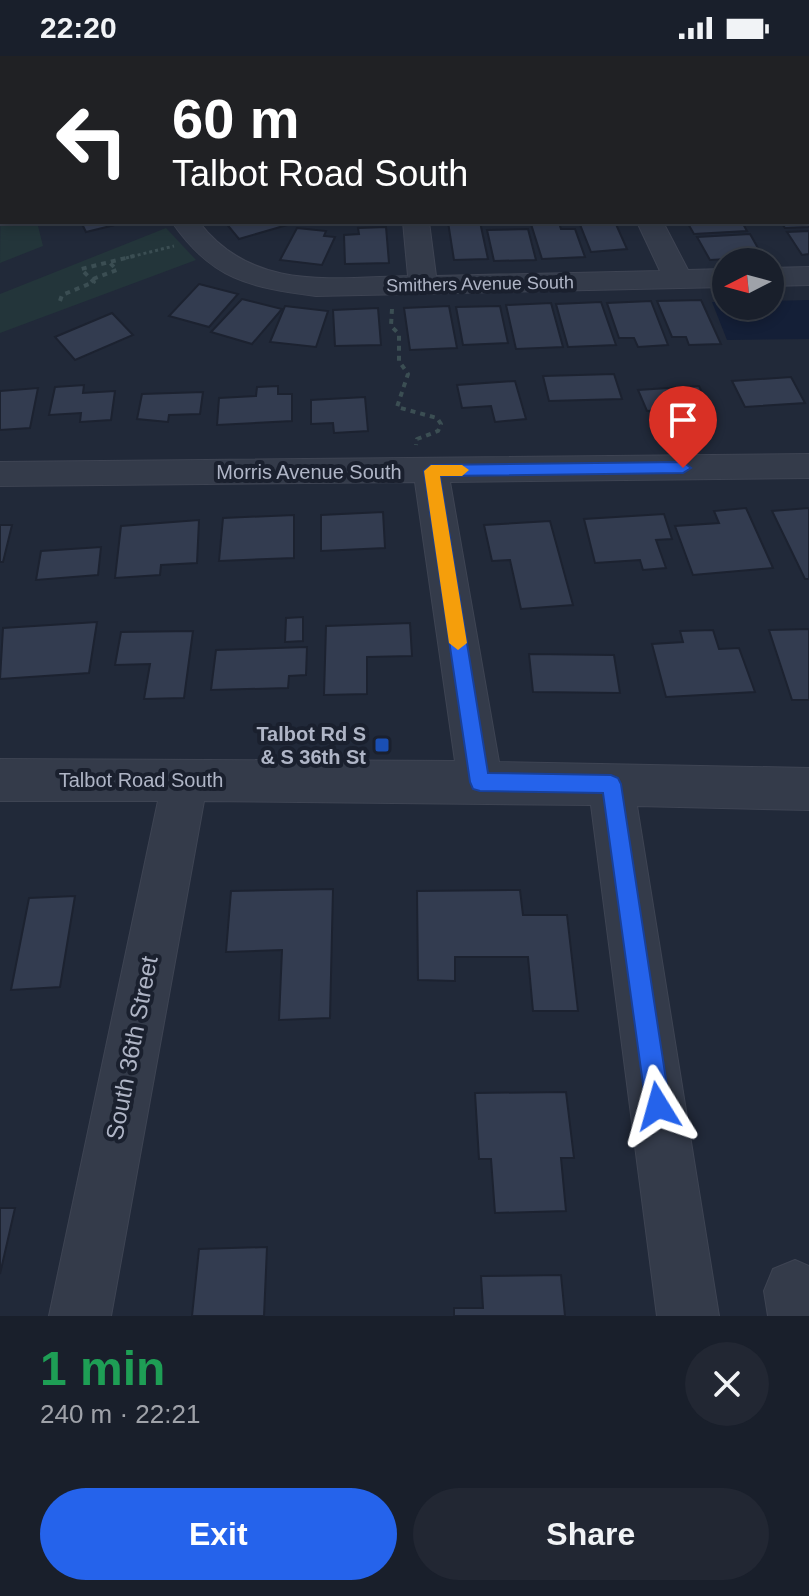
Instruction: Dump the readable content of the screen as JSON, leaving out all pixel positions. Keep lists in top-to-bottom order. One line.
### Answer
{"streets":{"street":["Smithers Avenue South","Morris Avenue South","Talbot Road South","South 36th Street"]},"crossings":[["Talbot Road South","South 36th Street"]],"places":{"transit":["Talbot Rd S & S 36th St"]},"north":"left","page":{"status":"22:20","turn":["60 m","Talbot Road South"],"heading":["1 min","240 m · 22:21"],"buttons":["Exit","Share"]}}
